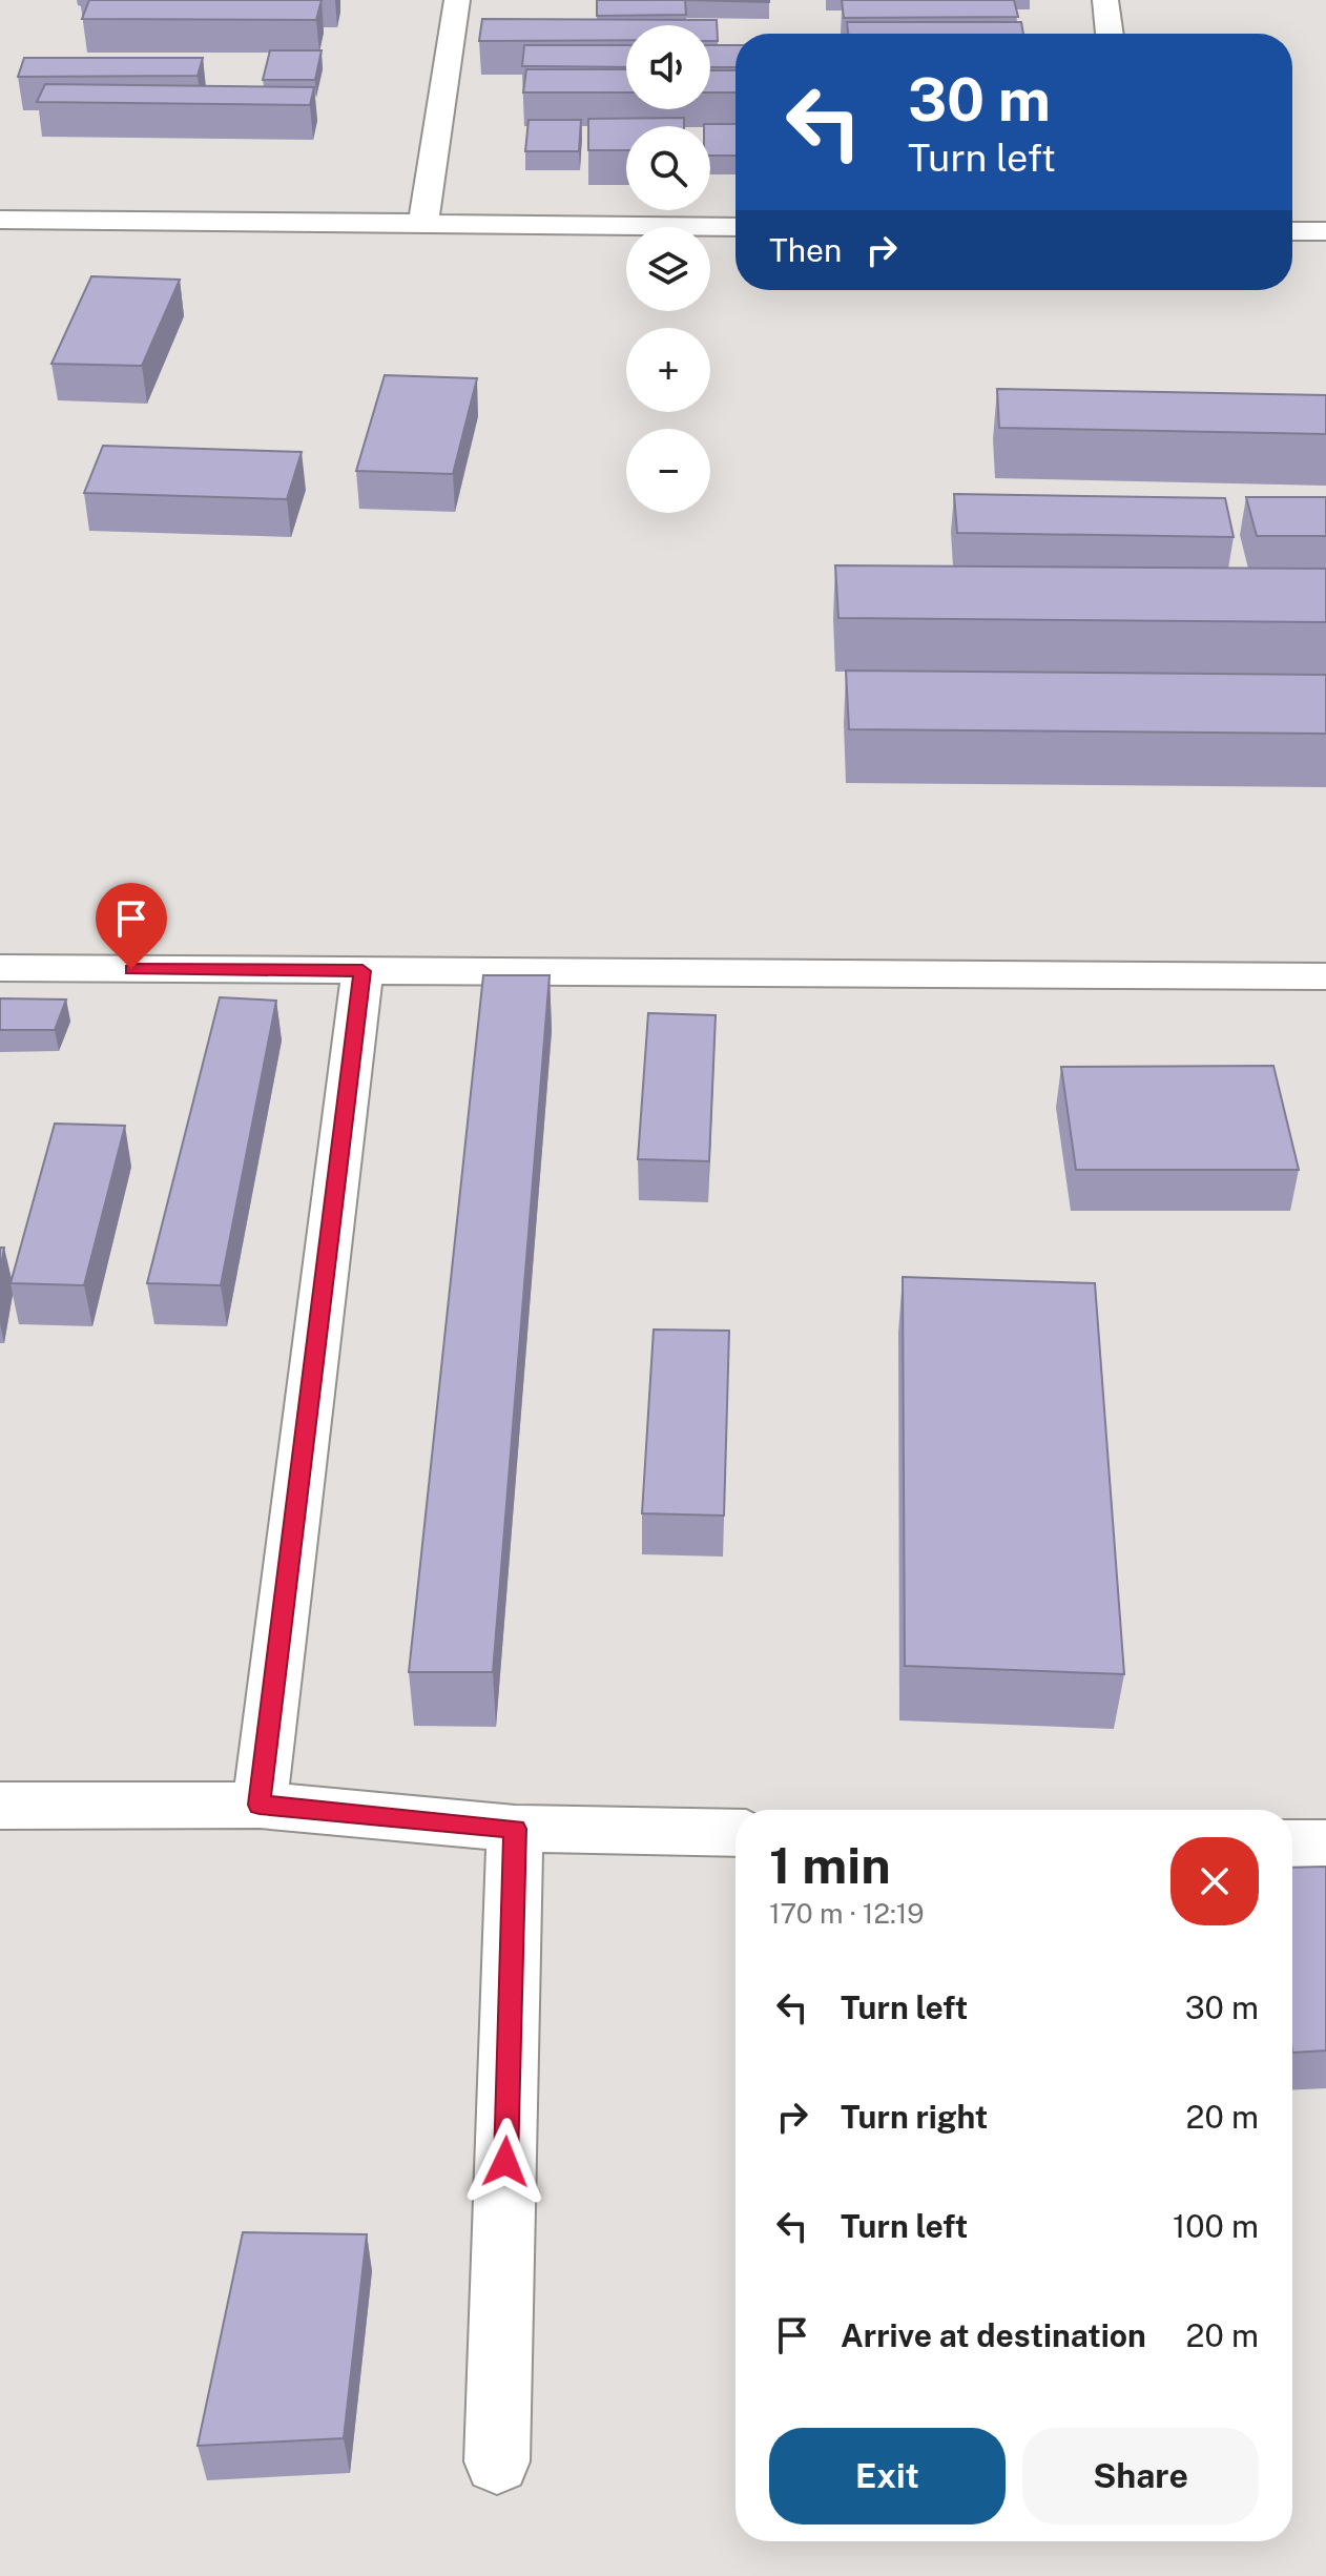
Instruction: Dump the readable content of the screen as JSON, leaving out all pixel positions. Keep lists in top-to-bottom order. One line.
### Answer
{"page":{"map_buttons":["+","−"],"turn":["30 m","Turn left"],"then":"Then","heading":["1 min","170 m · 12:19"],"list":[{"name":"Turn left","value":"30 m"},{"name":"Turn right","value":"20 m"},{"name":"Turn left","value":"100 m"},{"name":"Arrive at destination","value":"20 m"}],"buttons":["Exit","Share"]}}
